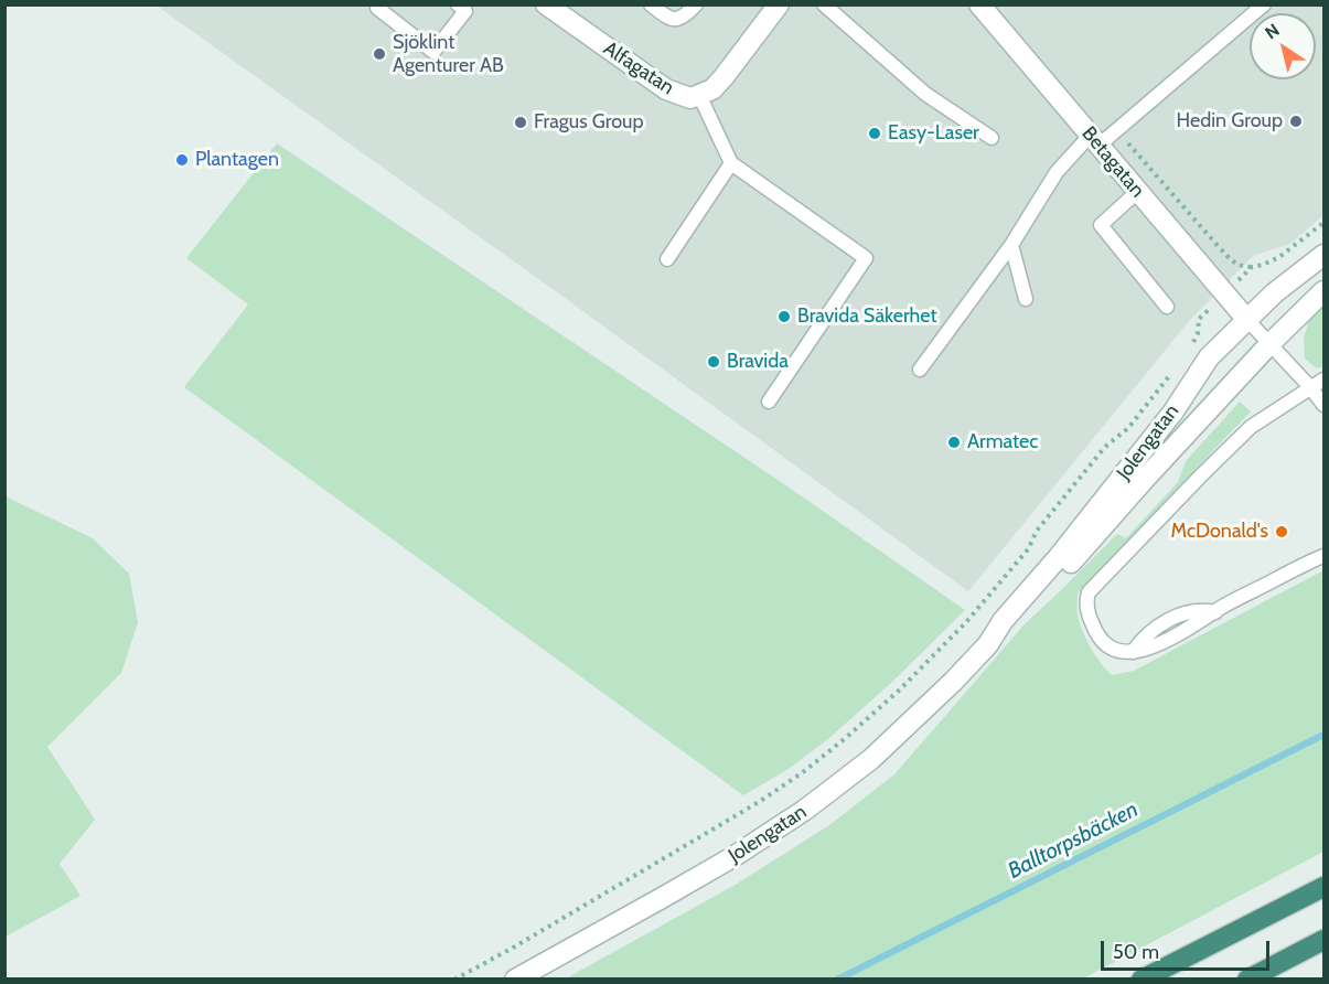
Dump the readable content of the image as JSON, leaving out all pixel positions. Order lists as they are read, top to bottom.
{
  "streets": {
    "street": ["Alfagatan", "Betagatan", "Jolengatan"]
  },
  "crossings": [
    ["Betagatan", "Jolengatan"]
  ],
  "water": ["Balltorpsbäcken"],
  "places": [
    "Sjöklint Agenturer AB",
    "Hedin Group",
    "Fragus Group",
    "Easy-Laser",
    "Plantagen",
    "Bravida Säkerhet",
    "Bravida",
    "Armatec",
    "McDonald's"
  ],
  "scale_bar": "50 m",
  "north": "top left"
}
